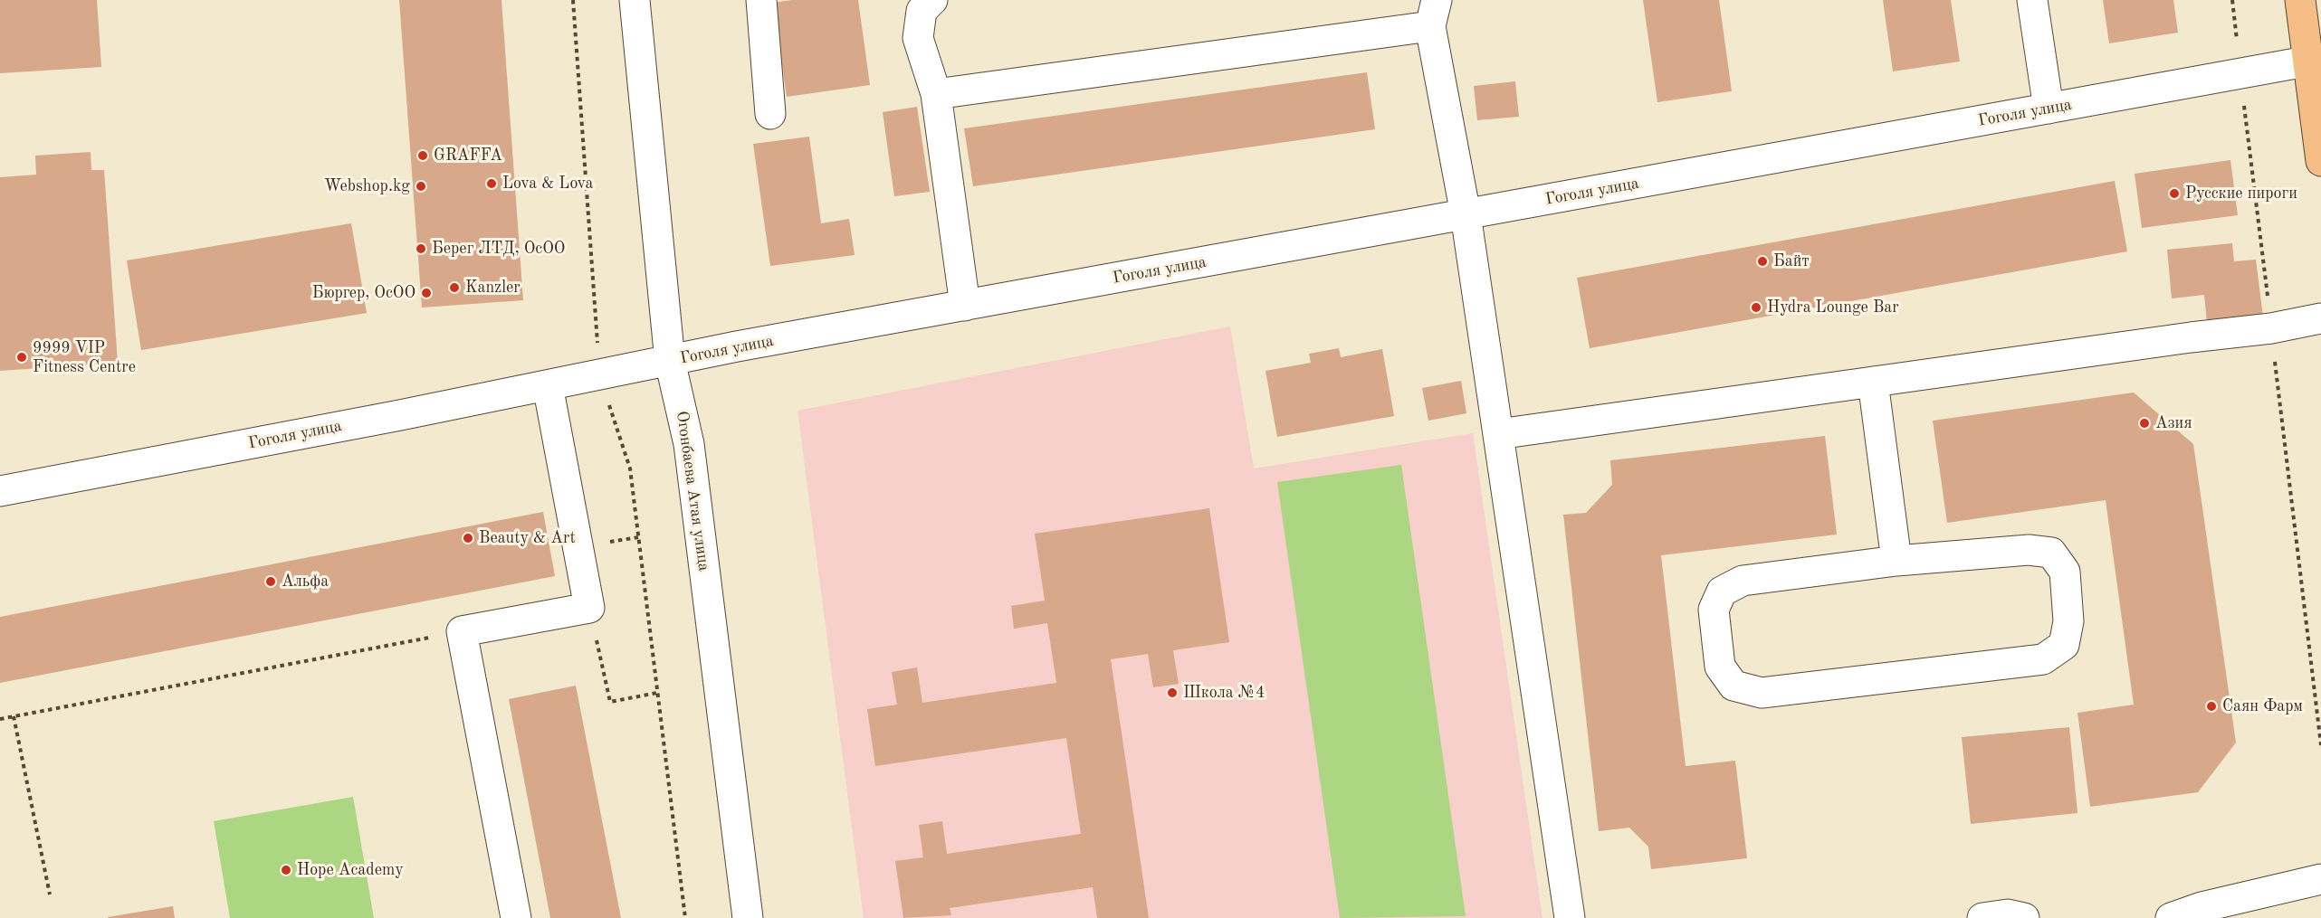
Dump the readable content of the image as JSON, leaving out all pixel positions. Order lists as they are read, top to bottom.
{
  "streets": {
    "street": ["Гоголя улица", "Огонбаева Атая улица"]
  },
  "crossings": [
    ["Гоголя улица", "Огонбаева Атая улица"]
  ],
  "places": [
    "GRAFFA",
    "Lova & Lova",
    "Webshop.kg",
    "Русские пироги",
    "Берег ЛТД, ОсОО",
    "Байт",
    "Kanzler",
    "Бюргер, ОсОО",
    "Hydra Lounge Bar",
    "9999 VIP Fitness Centre",
    "Азия",
    "Beauty & Art",
    "Альфа",
    "Школа №4",
    "Саян Фарм",
    "Hope Academy"
  ]
}
